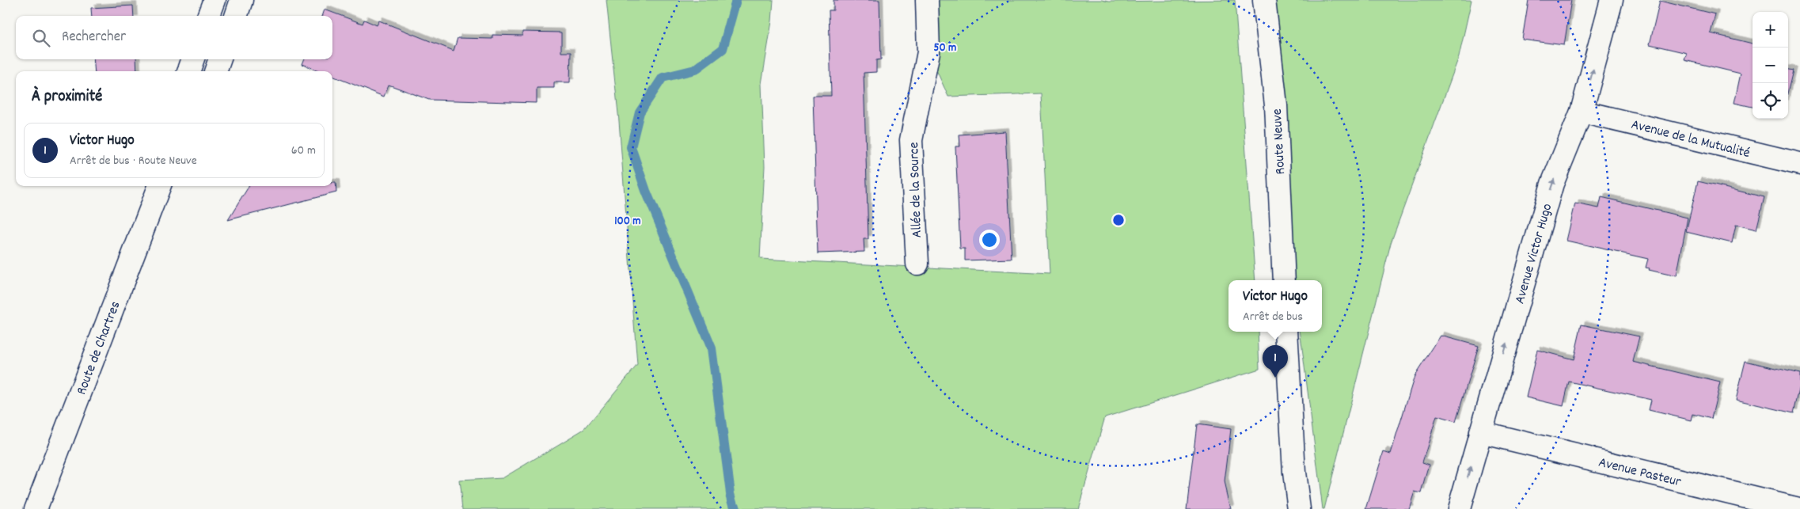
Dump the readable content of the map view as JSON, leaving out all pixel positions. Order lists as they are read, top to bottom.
{
  "streets": {
    "street": [
      "Avenue de la Mutualité",
      "Route Neuve",
      "Allée de la Source",
      "Avenue Victor Hugo",
      "Route de Chartres",
      "Avenue Pasteur"
    ]
  },
  "crossings": [
    ["Avenue de la Mutualité", "Avenue Victor Hugo"],
    ["Avenue Victor Hugo", "Avenue Pasteur"]
  ],
  "one_way": ["Avenue Victor Hugo"],
  "page": {
    "map_buttons": ["+", "−"],
    "search": "Rechercher",
    "heading": "À proximité",
    "list": [
      {
        "mark": "1",
        "name": "Victor Hugo",
        "note": "Arrêt de bus · Route Neuve",
        "value": "60 m"
      }
    ],
    "popup": ["Victor Hugo", "Arrêt de bus"],
    "pins": "1"
  },
  "rings": ["50 m", "100 m"]
}
